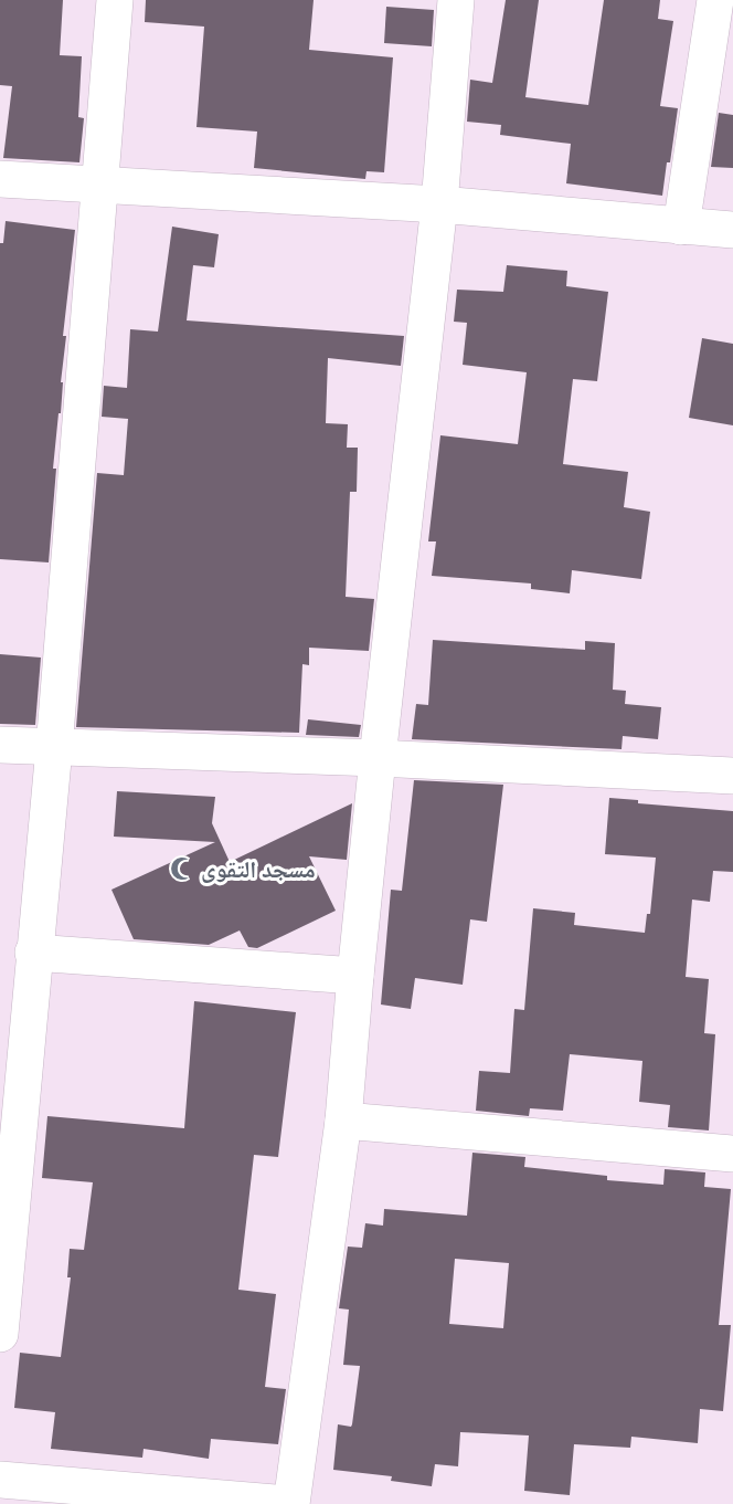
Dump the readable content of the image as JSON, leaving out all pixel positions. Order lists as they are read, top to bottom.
{
  "places": {
    "mosque": ["مسجد التقوى"]
  }
}
